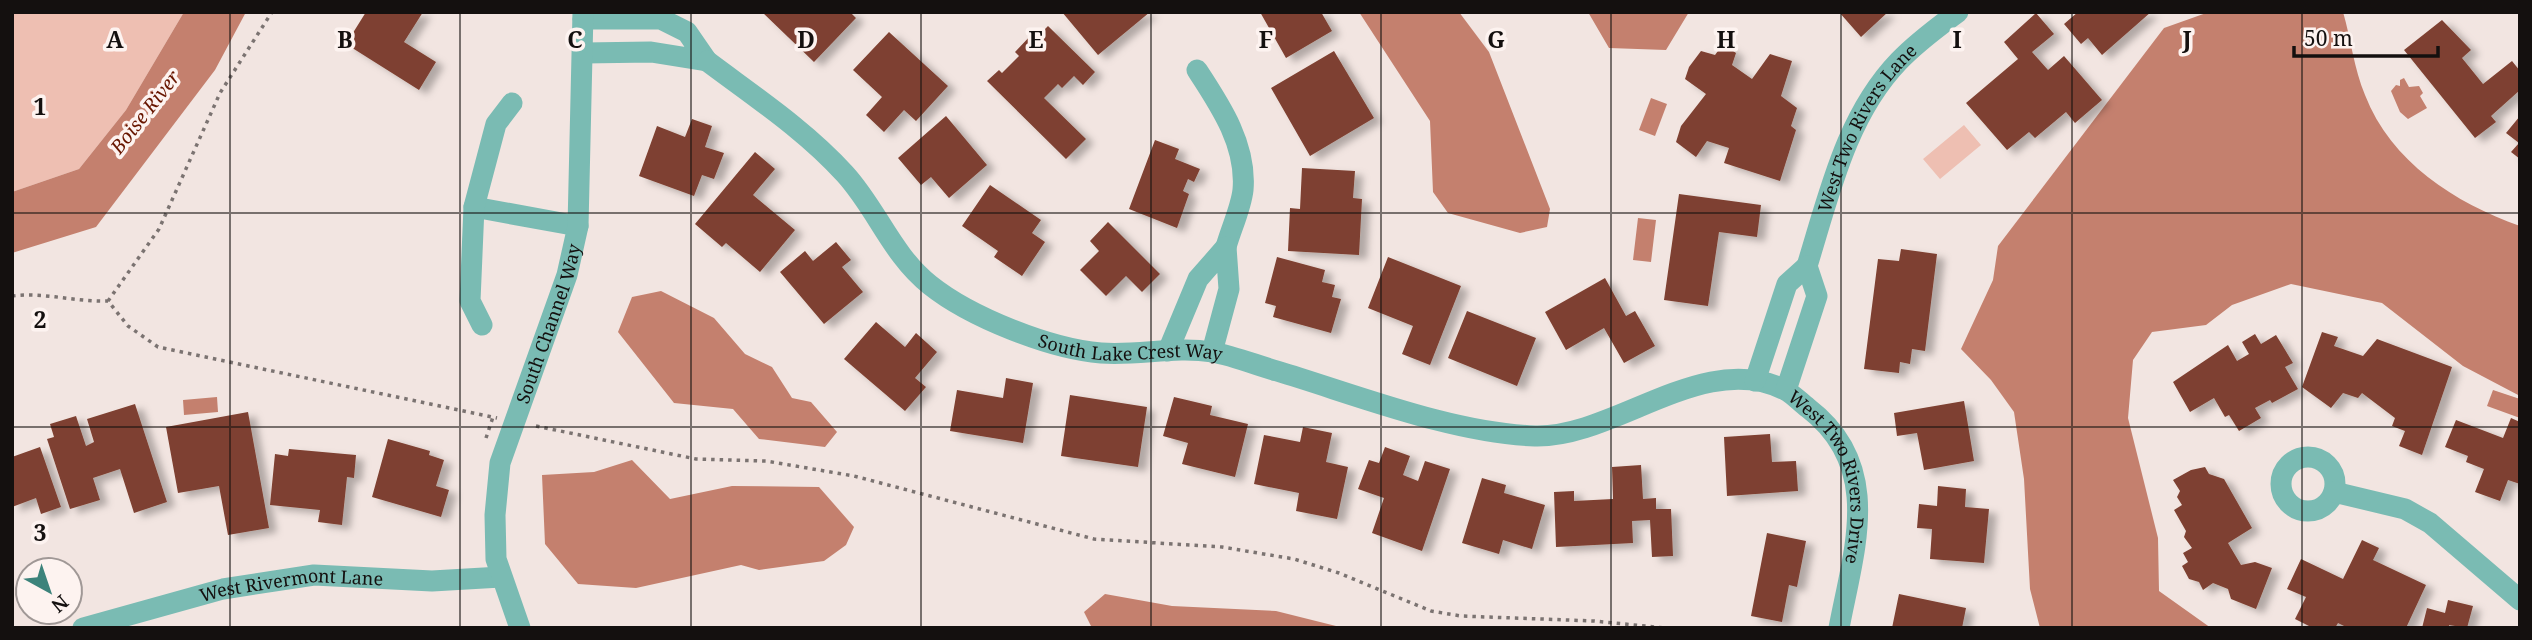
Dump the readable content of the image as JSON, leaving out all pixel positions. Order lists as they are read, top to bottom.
{
  "streets": {
    "street": [
      "West Two Rivers Lane",
      "South Channel Way",
      "South Lake Crest Way",
      "West Two Rivers Drive",
      "West Rivermont Lane"
    ]
  },
  "crossings": [
    ["West Two Rivers Lane", "West Two Rivers Drive"],
    ["South Channel Way", "South Lake Crest Way"],
    ["South Channel Way", "West Rivermont Lane"],
    ["South Lake Crest Way", "West Two Rivers Drive"]
  ],
  "water": ["Boise River"],
  "scale_bar": "50 m",
  "north": "bottom right",
  "grid": {
    "columns": [
      "A",
      "B",
      "C",
      "D",
      "E",
      "F",
      "G",
      "H",
      "I",
      "J"
    ],
    "rows": ["1", "2", "3"]
  }
}
